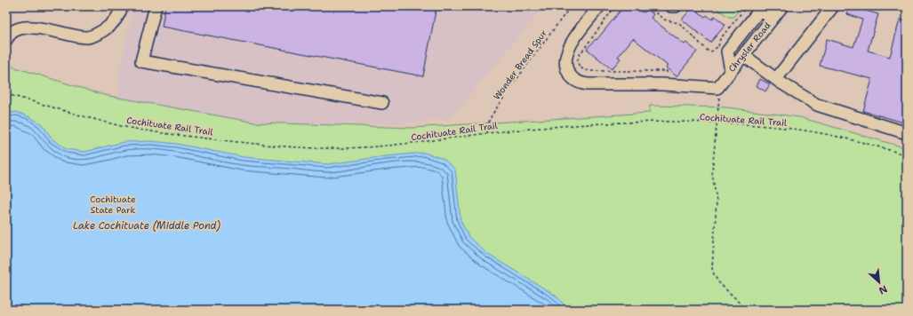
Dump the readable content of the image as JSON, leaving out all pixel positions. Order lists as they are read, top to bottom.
{
  "streets": {
    "street": ["Chrysler Road"],
    "path": ["Wonder Bread Spur", "Cochituate Rail Trail"]
  },
  "crossings": [
    ["Wonder Bread Spur", "Cochituate Rail Trail"]
  ],
  "water": ["Lake Cochituate (Middle Pond)"],
  "parks": ["Cochituate State Park"],
  "north": "bottom right"
}
